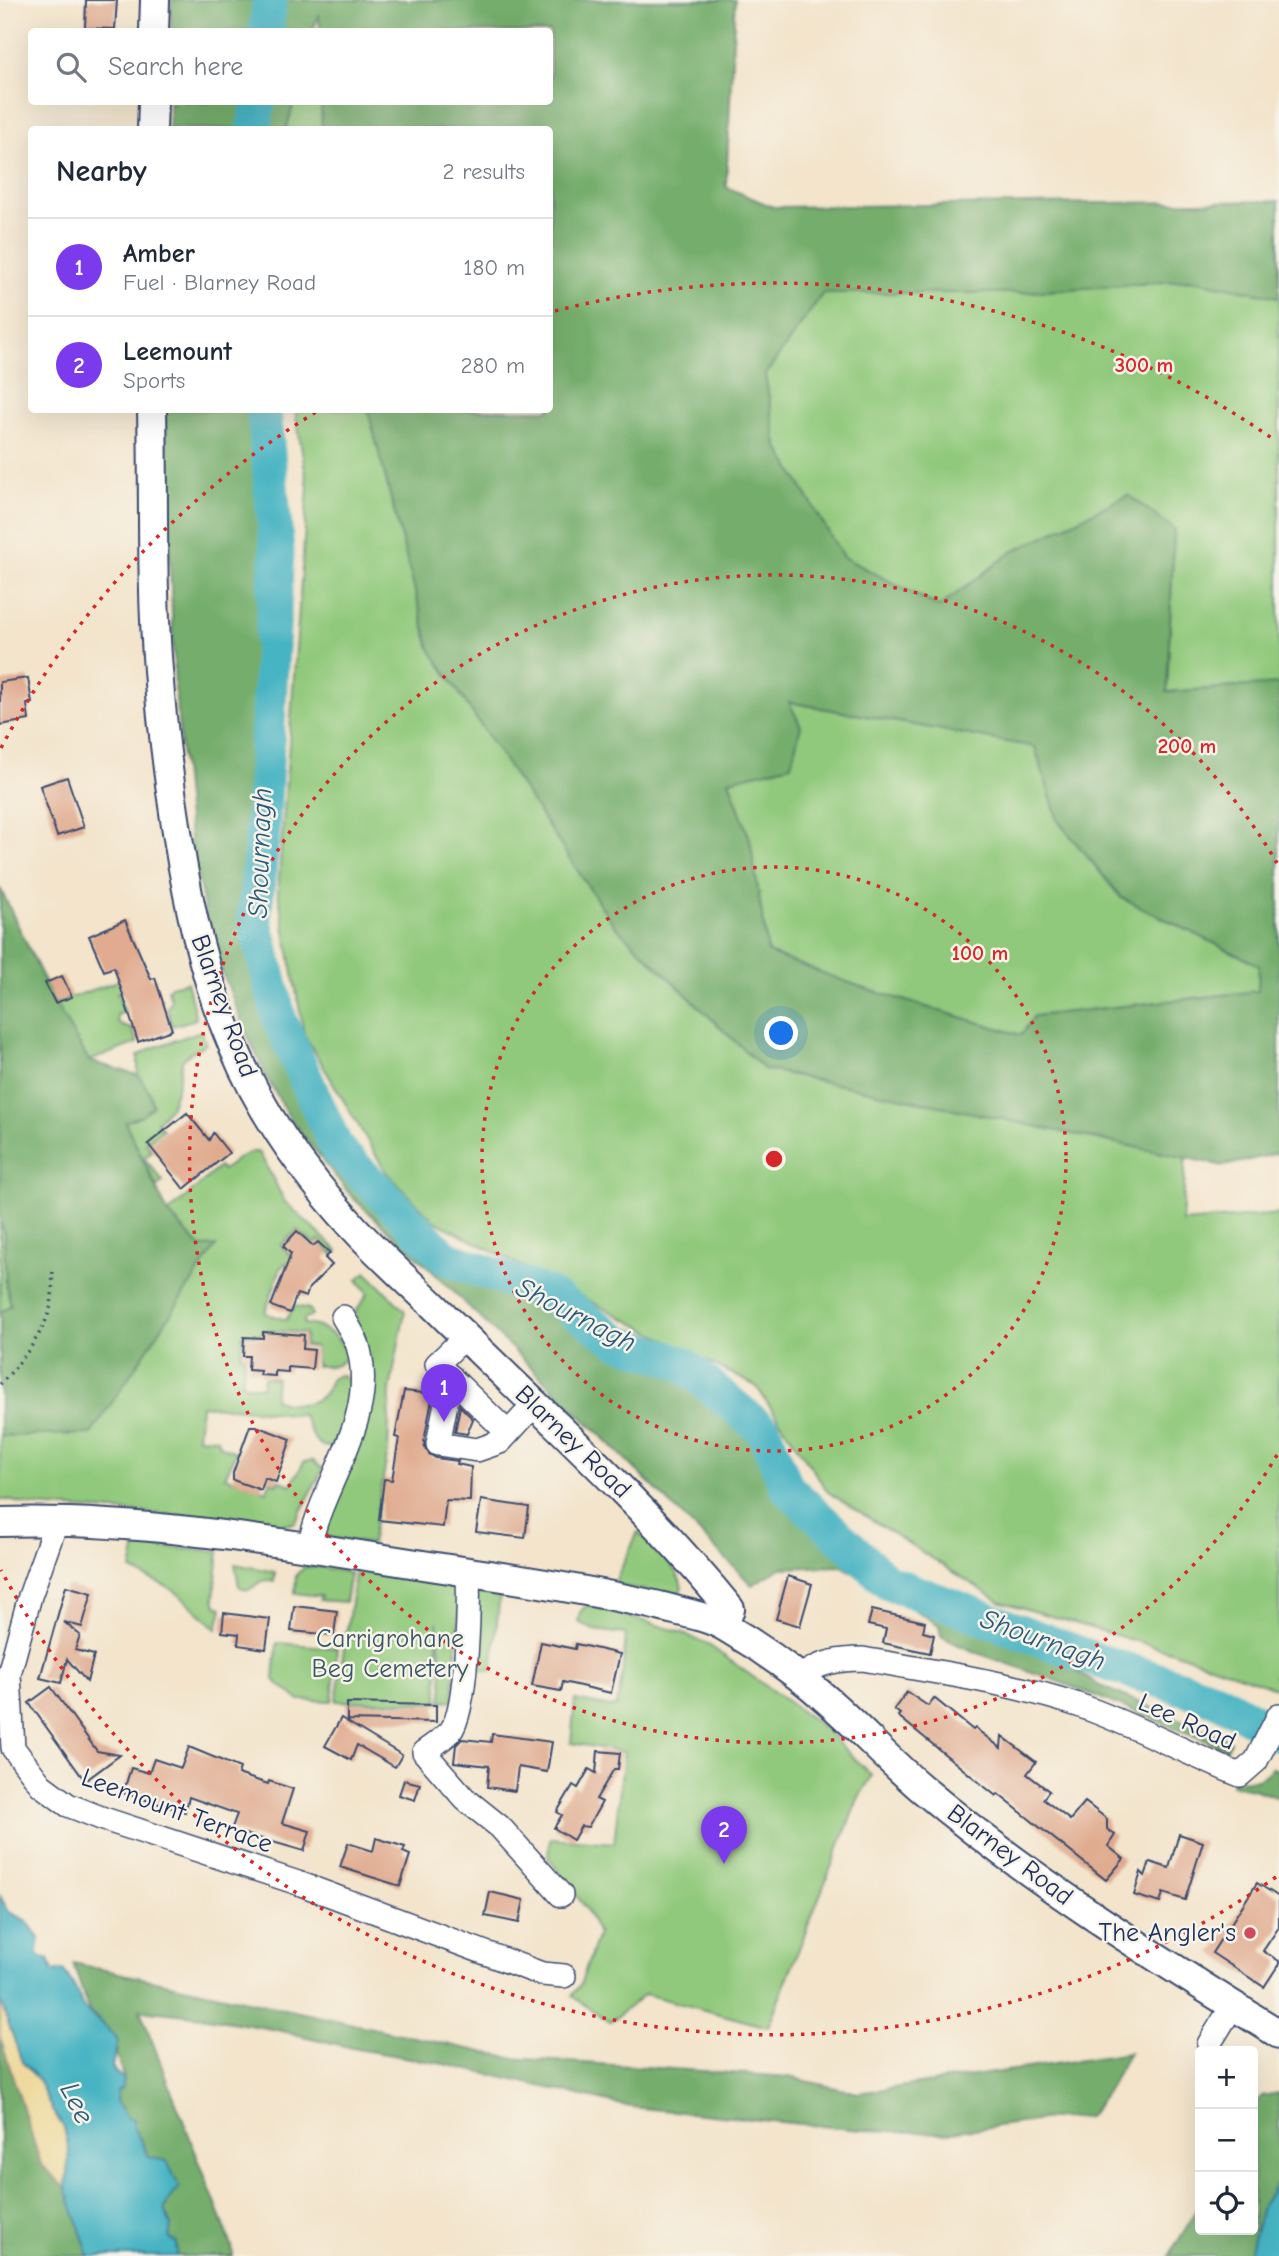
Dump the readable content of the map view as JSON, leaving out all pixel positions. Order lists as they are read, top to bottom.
{
  "streets": {
    "main road": ["Blarney Road"],
    "street": ["Lee Road", "Leemount Terrace"]
  },
  "crossings": [
    ["Blarney Road", "Lee Road"],
    ["Blarney Road", "Leemount Terrace"]
  ],
  "water": ["Shournagh", "Lee"],
  "parks": ["Carrigrohane Beg Cemetery"],
  "places": ["The Angler's"],
  "page": {
    "search": "Search here",
    "heading": ["Nearby", "2 results"],
    "list": [
      {
        "mark": "1",
        "name": "Amber",
        "note": "Fuel · Blarney Road",
        "value": "180 m"
      },
      {
        "mark": "2",
        "name": "Leemount",
        "note": "Sports",
        "value": "280 m"
      }
    ],
    "pins": ["1", "2"],
    "map_buttons": ["+", "−"]
  },
  "rings": ["300 m", "200 m", "100 m"]
}
